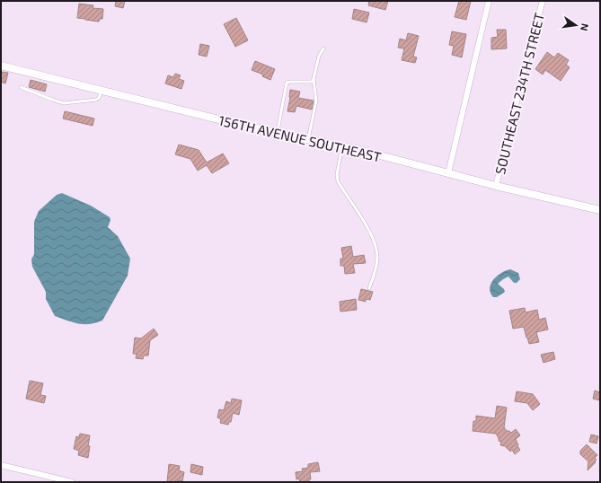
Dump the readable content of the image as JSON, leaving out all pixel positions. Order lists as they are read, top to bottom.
{
  "streets": {
    "street": ["SOUTHEAST 234TH STREET", "156TH AVENUE SOUTHEAST"]
  },
  "crossings": [
    ["SOUTHEAST 234TH STREET", "156TH AVENUE SOUTHEAST"]
  ],
  "north": "right"
}
